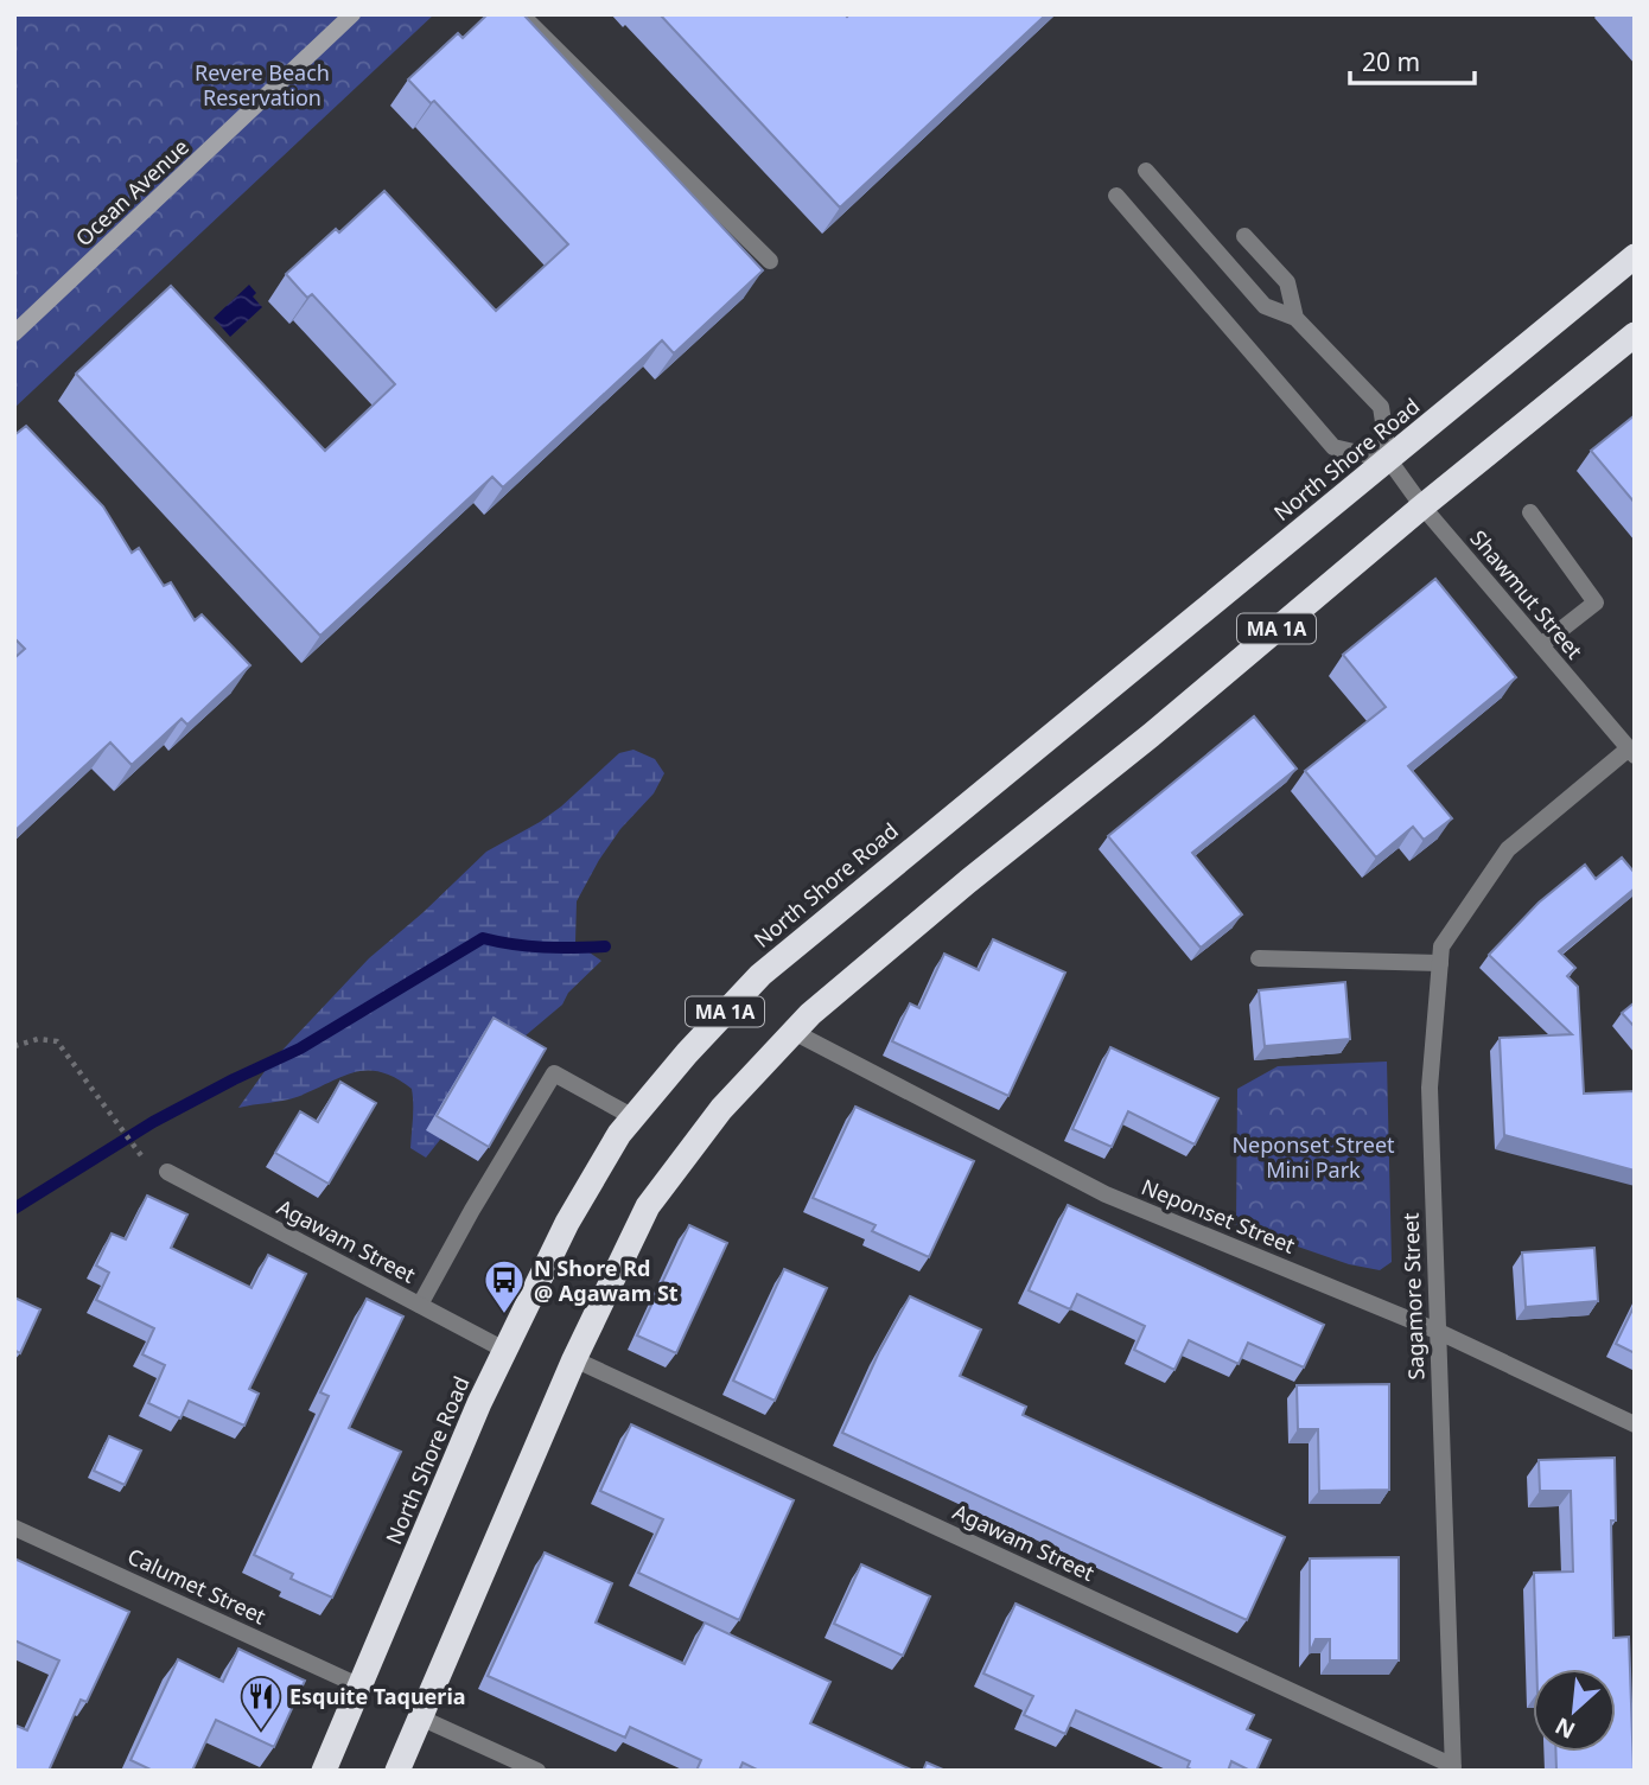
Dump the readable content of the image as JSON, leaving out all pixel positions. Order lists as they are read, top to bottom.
{
  "streets": {
    "highway": ["North Shore Road", "MA 1A"],
    "main road": ["Ocean Avenue"],
    "street": [
      "Shawmut Street",
      "Neponset Street",
      "Agawam Street",
      "Sagamore Street",
      "Calumet Street"
    ]
  },
  "crossings": [
    ["North Shore Road", "Shawmut Street"],
    ["North Shore Road", "Agawam Street"],
    ["North Shore Road", "Calumet Street"],
    ["Shawmut Street", "MA 1A"],
    ["Shawmut Street", "Sagamore Street"],
    ["MA 1A", "Neponset Street"],
    ["MA 1A", "Agawam Street"],
    ["Neponset Street", "Sagamore Street"],
    ["Agawam Street", "Sagamore Street"]
  ],
  "parks": ["Revere Beach Reservation", "Neponset Street Mini Park"],
  "places": {
    "bus stop": ["N Shore Rd @ Agawam St"],
    "restaurant": ["Esquite Taqueria"]
  },
  "scale_bar": "20 m",
  "north": "bottom left"
}
